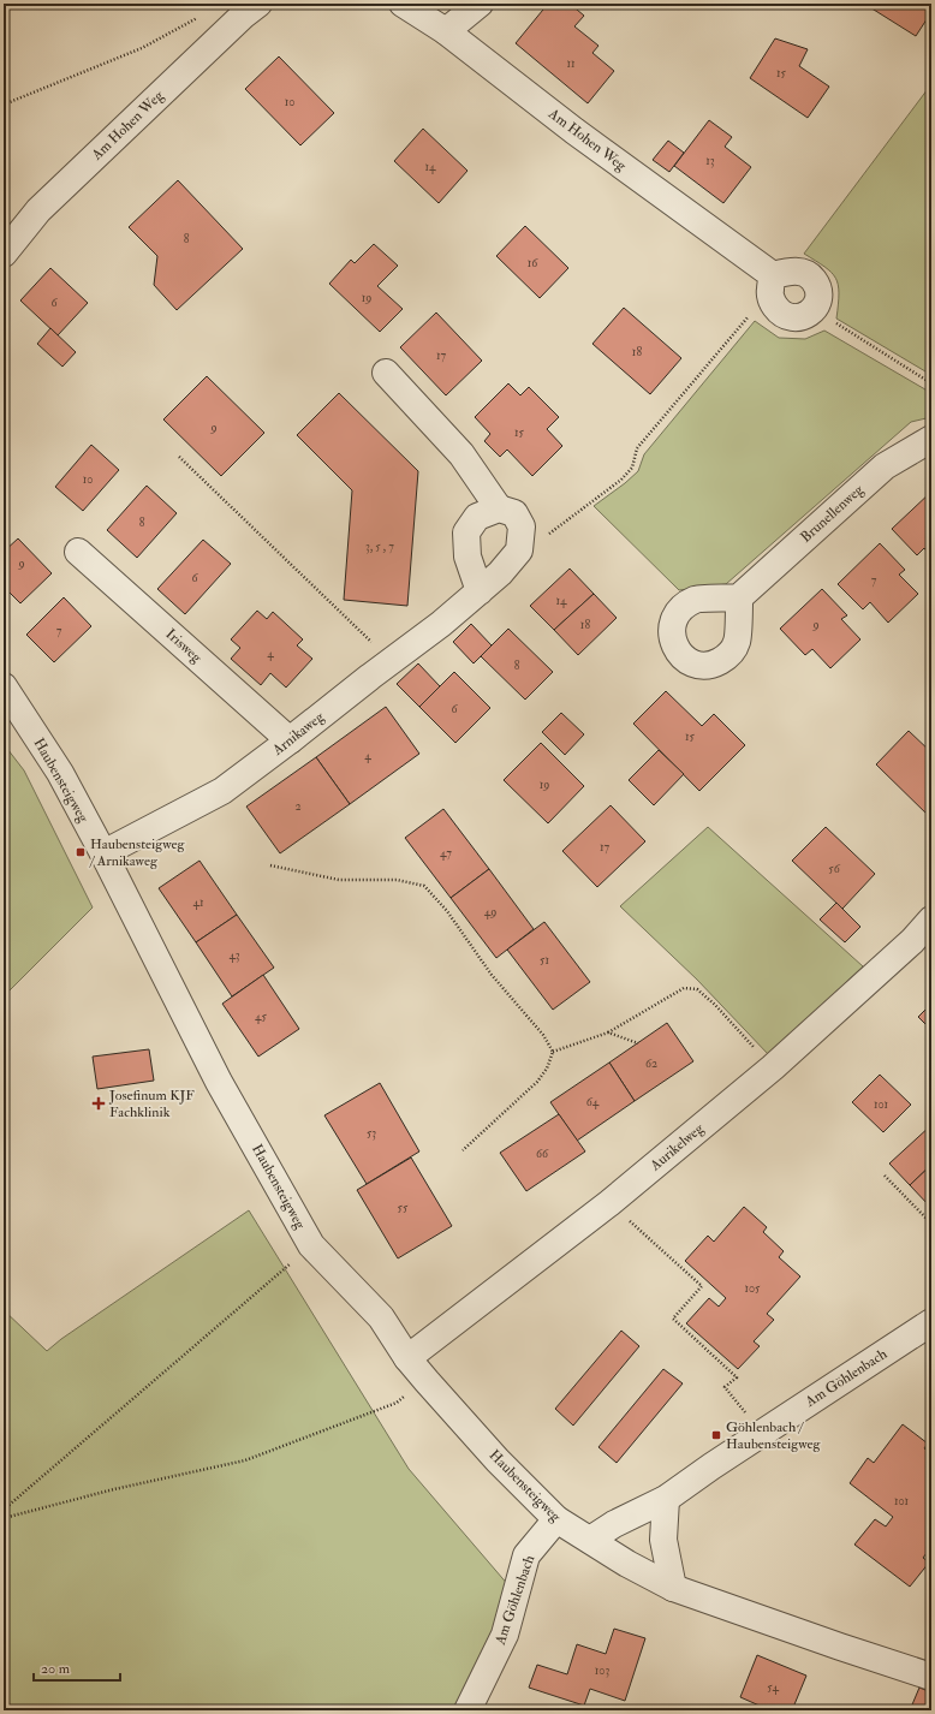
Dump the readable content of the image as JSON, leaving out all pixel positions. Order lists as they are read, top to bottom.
{
  "streets": {
    "street": [
      "Am Hohen Weg",
      "Brunellenweg",
      "Irisweg",
      "Arnikaweg",
      "Haubensteigweg",
      "Aurikelweg",
      "Am Göhlenbach"
    ]
  },
  "crossings": [
    ["Irisweg", "Arnikaweg"],
    ["Arnikaweg", "Haubensteigweg"],
    ["Haubensteigweg", "Aurikelweg"],
    ["Haubensteigweg", "Am Göhlenbach"]
  ],
  "places": {
    "transit": ["Haubensteigweg / Arnikaweg", "Göhlenbach / Haubensteigweg"],
    "health": ["Josefinum KJF Fachklinik"]
  },
  "house_numbers": [
    "11",
    "15",
    "10",
    "13",
    "14",
    "8",
    "16",
    "19",
    "6",
    "18",
    "17",
    "9",
    "15",
    "10",
    "8",
    "3, 5 , 7",
    "9",
    "6",
    "7",
    "14",
    "18",
    "9",
    "7",
    "4",
    "8",
    "6",
    "15",
    "4",
    "19",
    "2",
    "17",
    "47",
    "56",
    "41",
    "49",
    "43",
    "51",
    "45",
    "62",
    "64",
    "101",
    "53",
    "66",
    "55",
    "105",
    "101",
    "103",
    "54"
  ],
  "scale_bar": "20 m"
}
